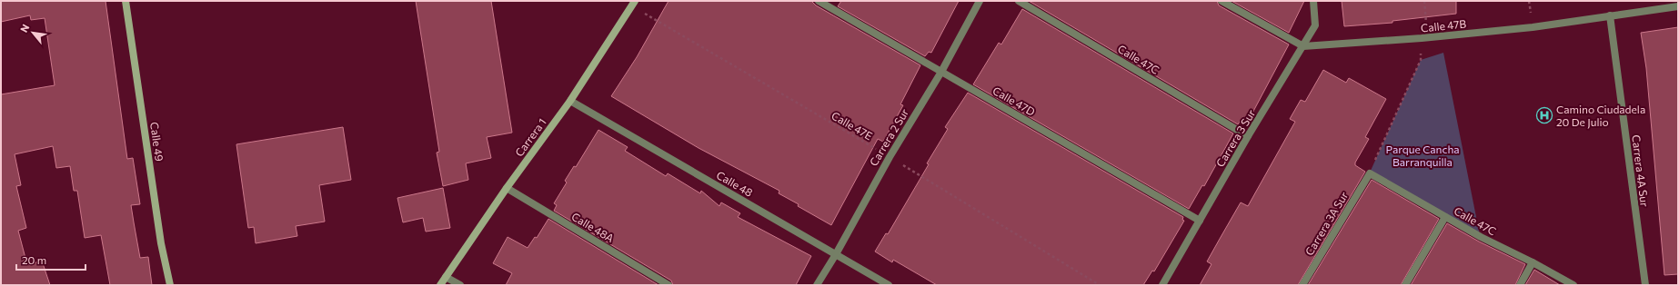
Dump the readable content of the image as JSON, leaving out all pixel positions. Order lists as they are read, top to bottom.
{
  "streets": {
    "street": [
      "Calle 47B",
      "Calle 47C",
      "Calle 47D",
      "Carrera 1",
      "Carrera 2 Sur",
      "Carrera 3 Sur",
      "Calle 49",
      "Carrera 4A Sur",
      "Calle 48",
      "Carrera 3A Sur",
      "Calle 48A"
    ],
    "path": ["Calle 47E"]
  },
  "crossings": [
    ["Calle 47B", "Carrera 3 Sur"],
    ["Calle 47B", "Carrera 4A Sur"],
    ["Calle 47C", "Carrera 3 Sur"],
    ["Calle 47C", "Carrera 3A Sur"],
    ["Calle 47D", "Carrera 2 Sur"],
    ["Calle 47D", "Carrera 3 Sur"],
    ["Calle 47E", "Carrera 1"],
    ["Calle 47E", "Carrera 2 Sur"],
    ["Carrera 1", "Calle 48"],
    ["Carrera 1", "Calle 48A"],
    ["Carrera 2 Sur", "Calle 48"]
  ],
  "parks": ["Parque Cancha Barranquilla"],
  "places": {
    "hospital": ["Camino Ciudadela 20 De Julio"]
  },
  "scale_bar": "20 m",
  "north": "top left"
}
